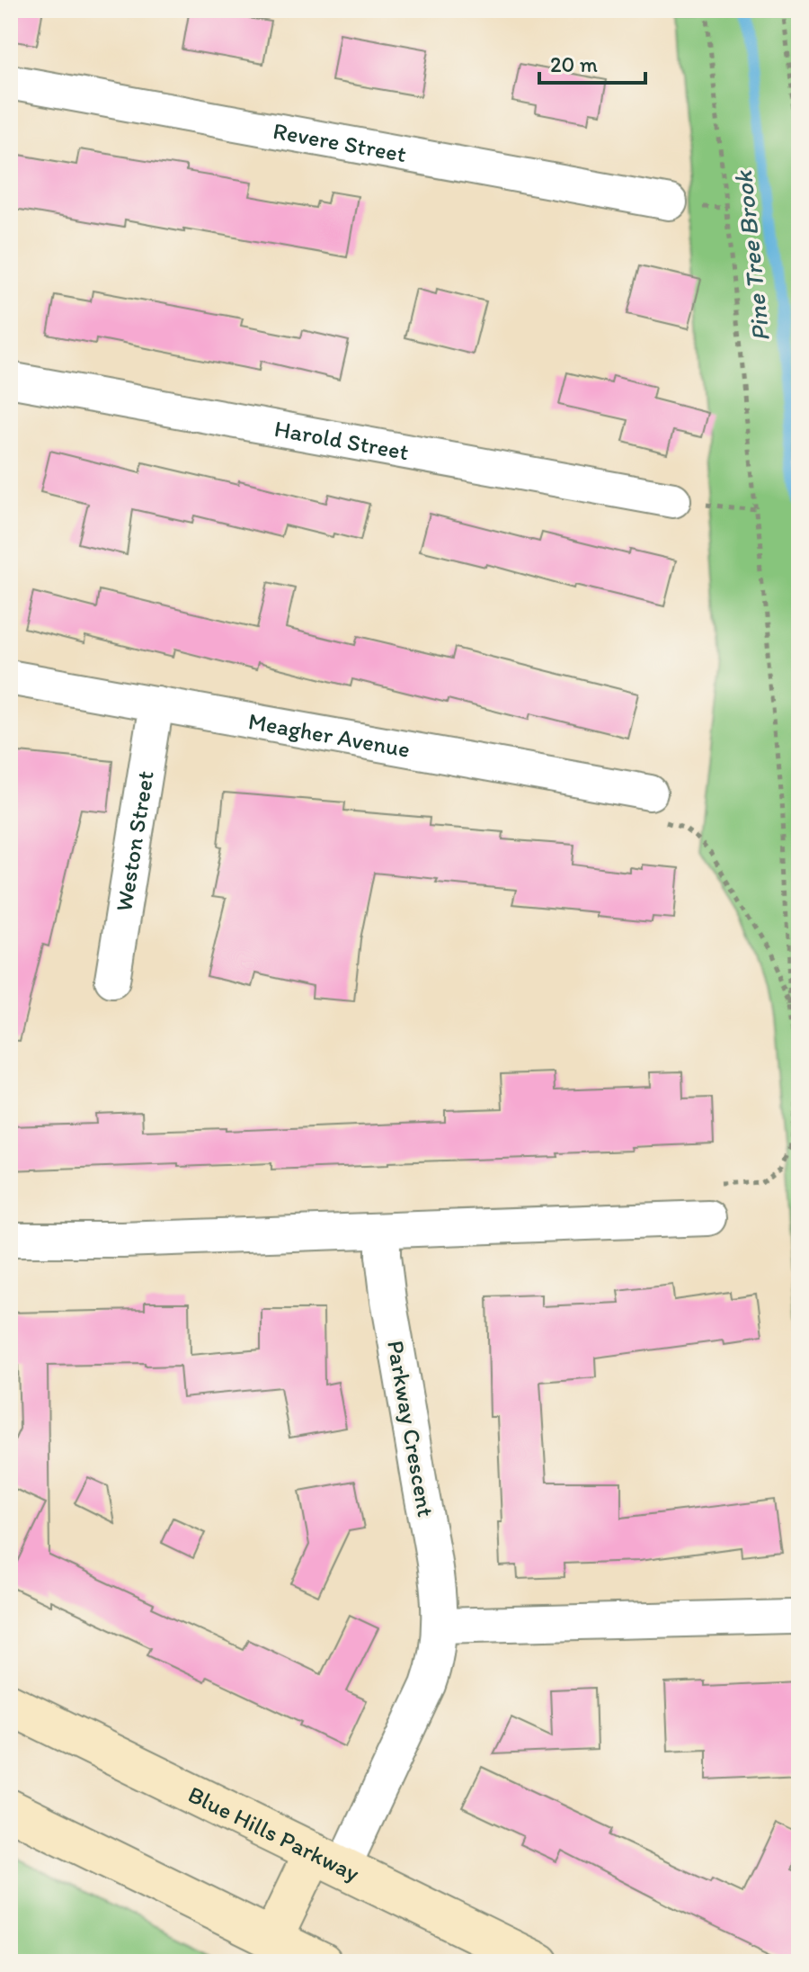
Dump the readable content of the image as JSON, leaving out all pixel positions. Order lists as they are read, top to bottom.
{
  "streets": {
    "main road": ["Blue Hills Parkway"],
    "street": [
      "Revere Street",
      "Harold Street",
      "Meagher Avenue",
      "Weston Street",
      "Parkway Crescent"
    ]
  },
  "crossings": [
    ["Meagher Avenue", "Weston Street"],
    ["Parkway Crescent", "Blue Hills Parkway"]
  ],
  "water": ["Pine Tree Brook"],
  "scale_bar": "20 m"
}
